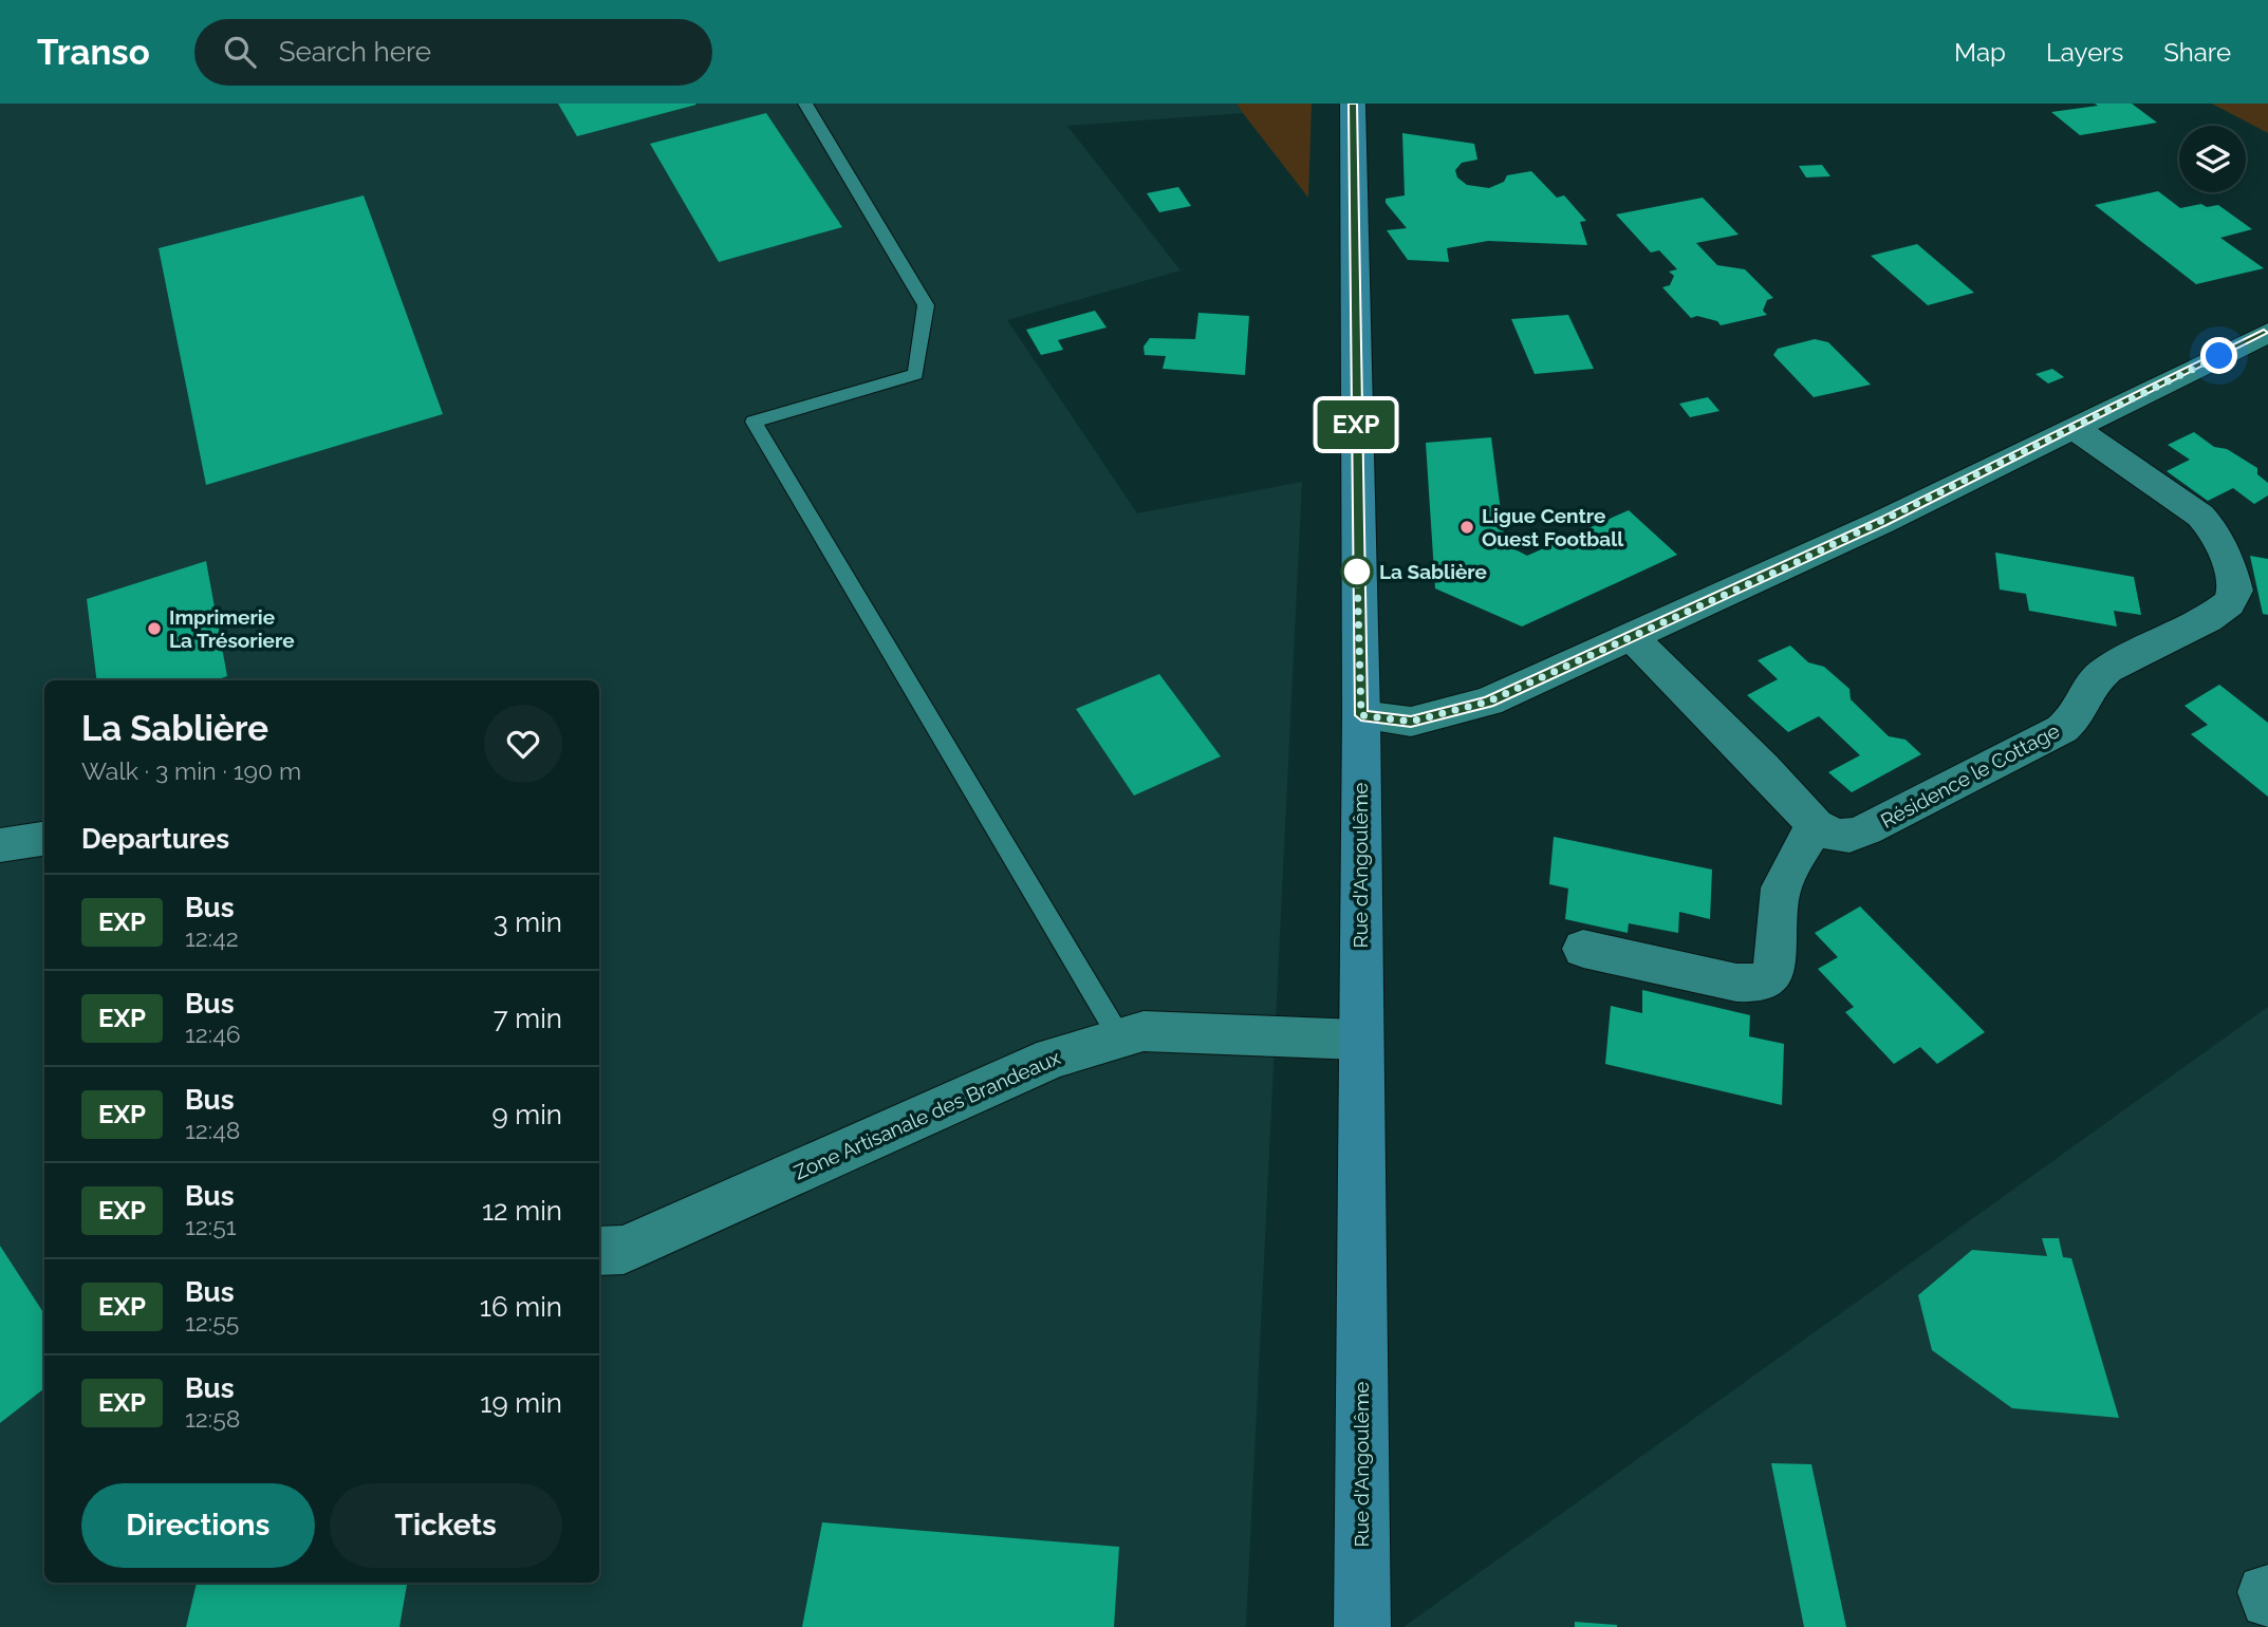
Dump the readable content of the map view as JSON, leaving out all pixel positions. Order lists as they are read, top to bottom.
{
  "streets": {
    "street": ["Résidence le Cottage", "Rue d'Angoulême", "Zone Artisanale des Brandeaux"]
  },
  "crossings": [
    ["Rue d'Angoulême", "Zone Artisanale des Brandeaux"]
  ],
  "places": ["Ligue Centre Ouest Football", "La Sablière", "Imprimerie La Trésoriere"],
  "lines": ["bus line EXP"],
  "page": {
    "header": "Transo",
    "search": "Search here",
    "nav": ["Map", "Layers", "Share"],
    "on_map": "EXP",
    "heading": [
      ["La Sablière", "Walk · 3 min · 190 m"],
      "Departures"
    ],
    "list": [
      {
        "mark": "EXP",
        "name": "Bus",
        "note": "12:42",
        "value": "3 min"
      },
      {
        "mark": "EXP",
        "name": "Bus",
        "note": "12:46",
        "value": "7 min"
      },
      {
        "mark": "EXP",
        "name": "Bus",
        "note": "12:48",
        "value": "9 min"
      },
      {
        "mark": "EXP",
        "name": "Bus",
        "note": "12:51",
        "value": "12 min"
      },
      {
        "mark": "EXP",
        "name": "Bus",
        "note": "12:55",
        "value": "16 min"
      },
      {
        "mark": "EXP",
        "name": "Bus",
        "note": "12:58",
        "value": "19 min"
      }
    ],
    "buttons": ["Directions", "Tickets"]
  }
}
